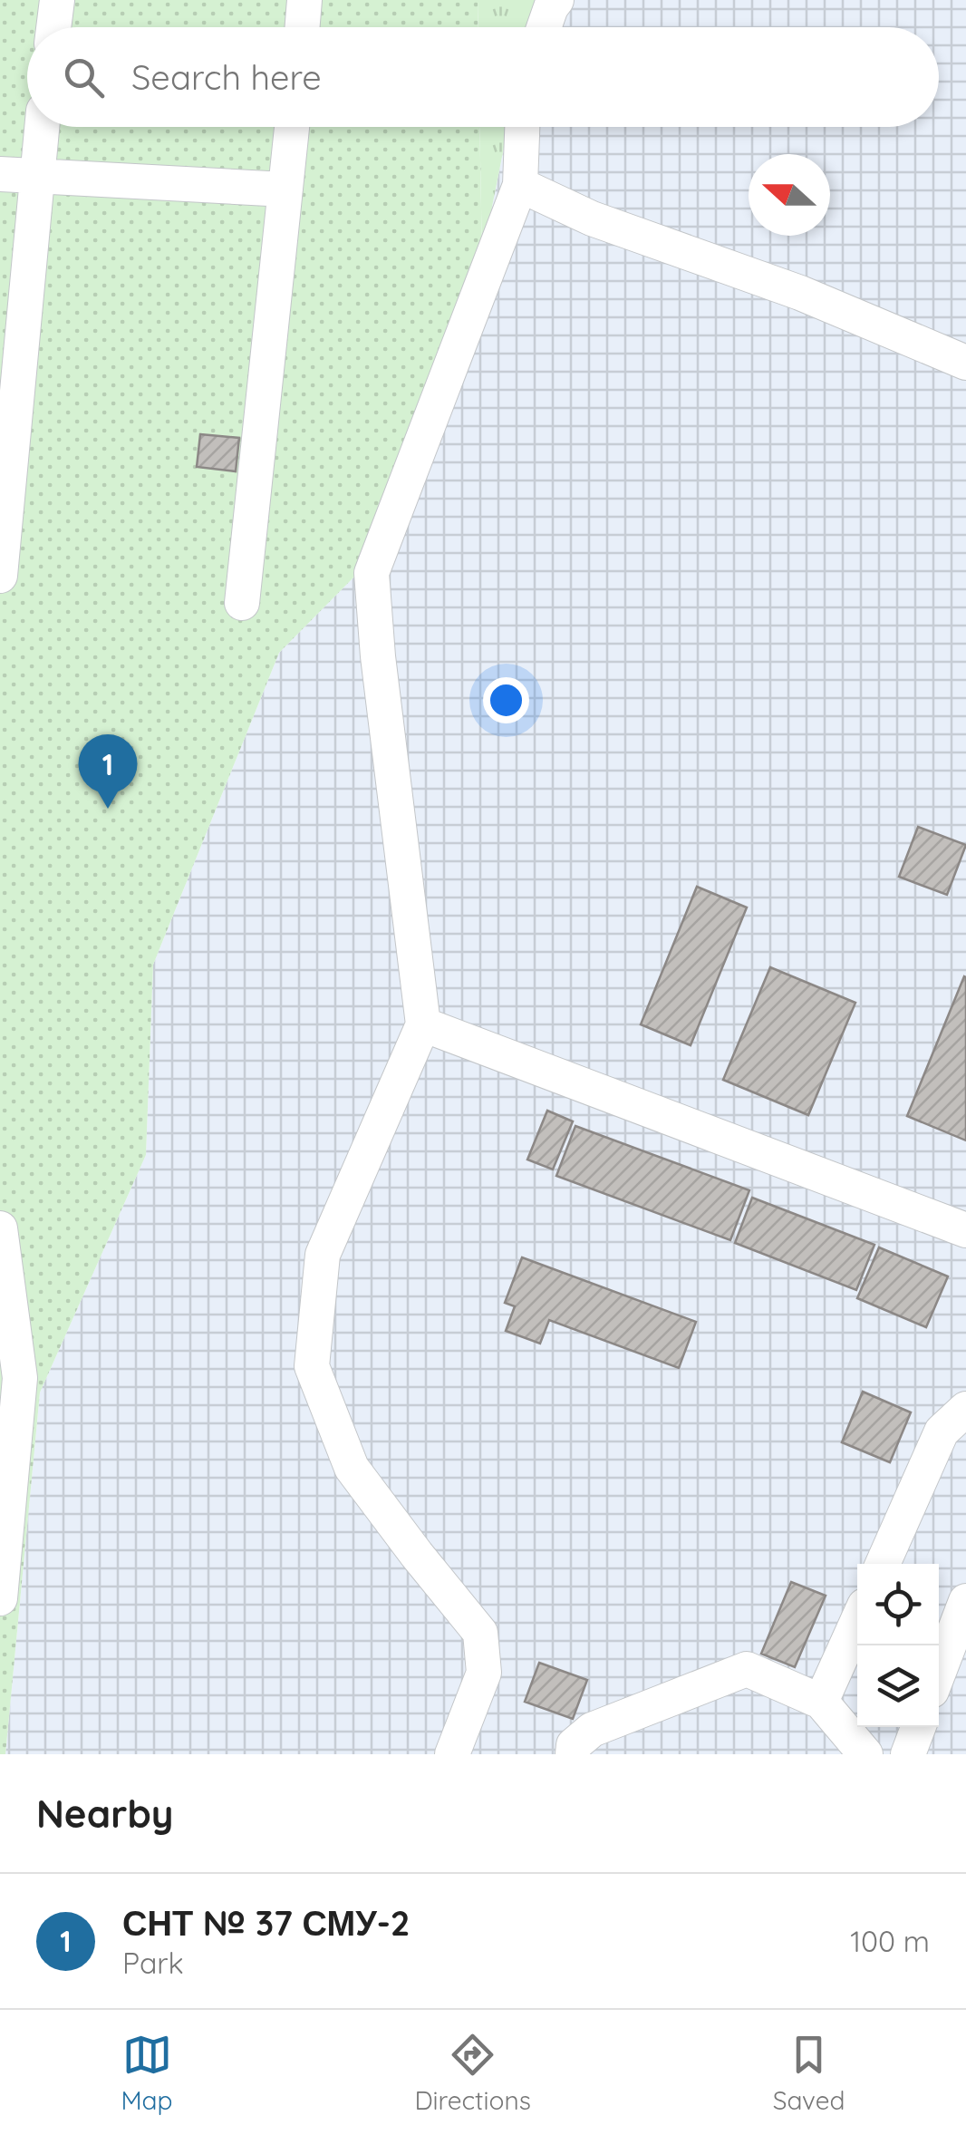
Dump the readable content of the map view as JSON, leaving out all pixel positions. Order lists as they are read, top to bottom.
{
  "north": "left",
  "page": {
    "search": "Search here",
    "pins": "1",
    "heading": "Nearby",
    "list": [
      {
        "mark": "1",
        "name": "СНТ № 37 СМУ-2",
        "note": "Park",
        "value": "100 m"
      }
    ],
    "nav": ["Map", "Directions", "Saved"]
  }
}
